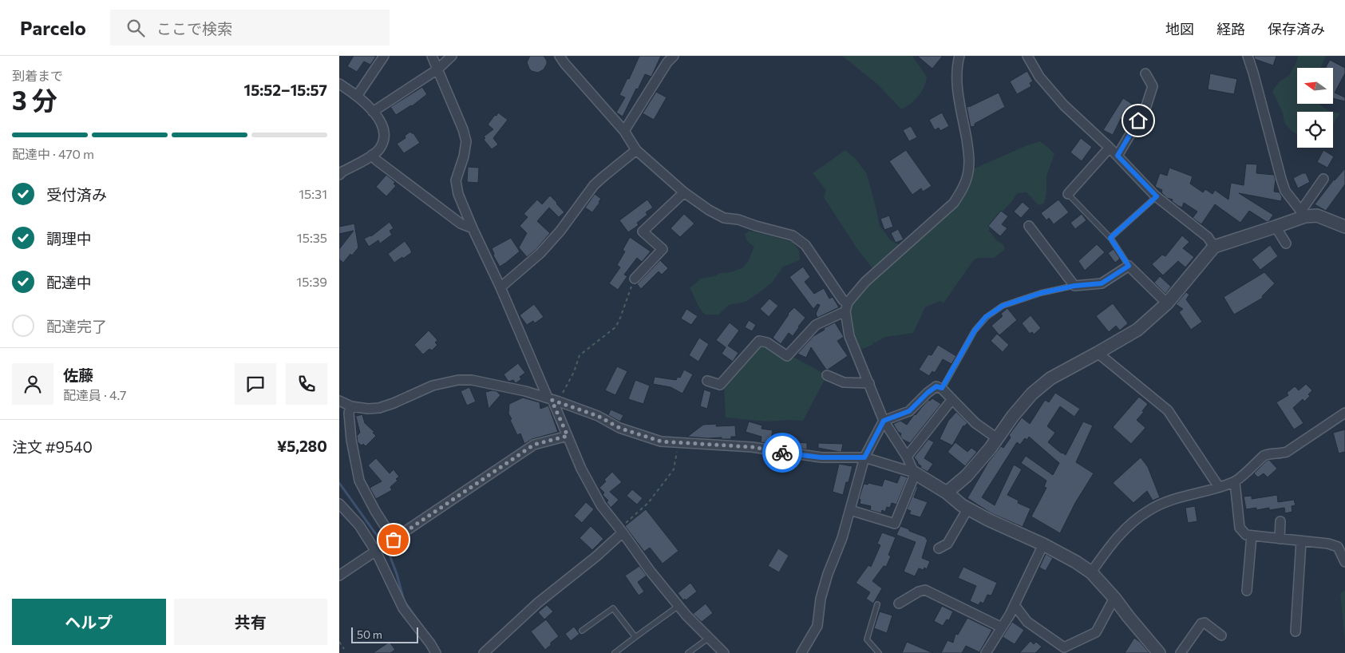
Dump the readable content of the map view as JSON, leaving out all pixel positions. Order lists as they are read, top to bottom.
{
  "scale_bar": "50 m",
  "north": "left",
  "page": {
    "header": "Parcelo",
    "search": "ここで検索",
    "nav": ["地図", "経路", "保存済み"],
    "heading": ["3 分", "到着まで", "15:52–15:57"],
    "panel": [
      "佐藤",
      "配達員 · 4.7",
      "注文 #9540",
      "¥5,280"
    ],
    "bar": "配達中 · 470 m",
    "list": [
      ["受付済み", "15:31"],
      ["調理中", "15:35"],
      ["配達中", "15:39"],
      "配達完了"
    ],
    "buttons": ["ヘルプ", "共有"],
    "scale": "50 m"
  }
}
